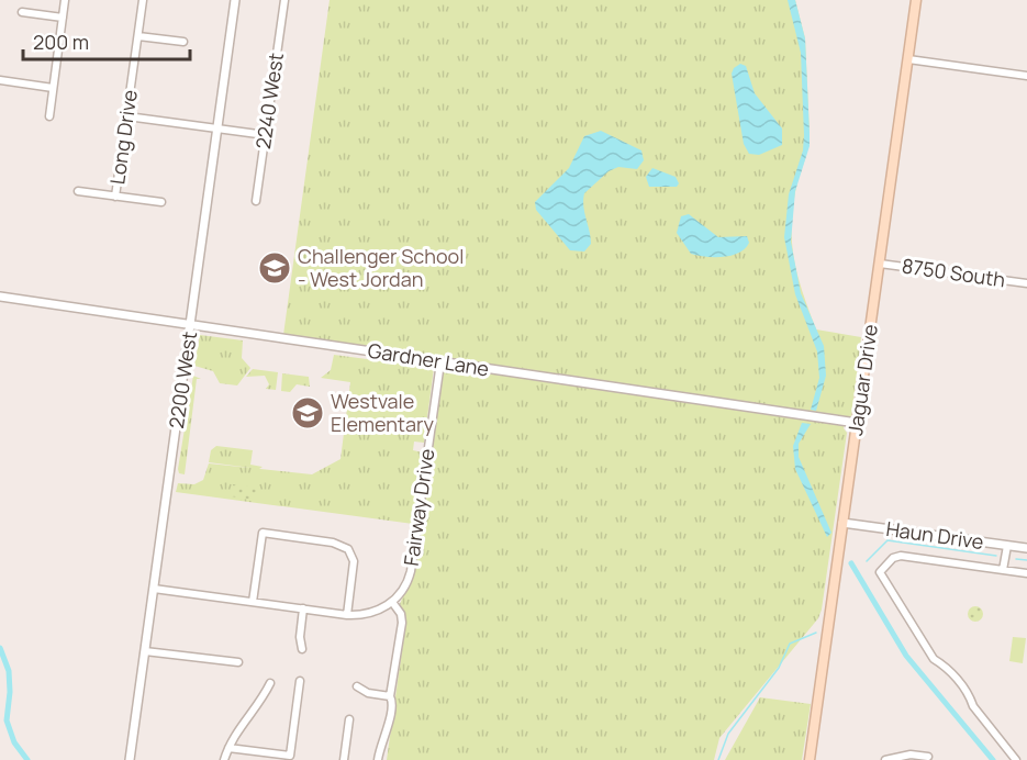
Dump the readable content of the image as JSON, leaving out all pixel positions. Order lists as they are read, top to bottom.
{
  "streets": {
    "main road": ["Jaguar Drive"],
    "street": [
      "2240 West",
      "Long Drive",
      "8750 South",
      "Gardner Lane",
      "2200 West",
      "Fairway Drive",
      "Haun Drive"
    ]
  },
  "crossings": [
    ["8750 South", "Jaguar Drive"],
    ["Gardner Lane", "2200 West"],
    ["Gardner Lane", "Jaguar Drive"],
    ["Gardner Lane", "Fairway Drive"],
    ["Jaguar Drive", "Haun Drive"]
  ],
  "places": {
    "school or university": ["Challenger School - West Jordan", "Westvale Elementary"]
  },
  "scale_bar": "200 m"
}
